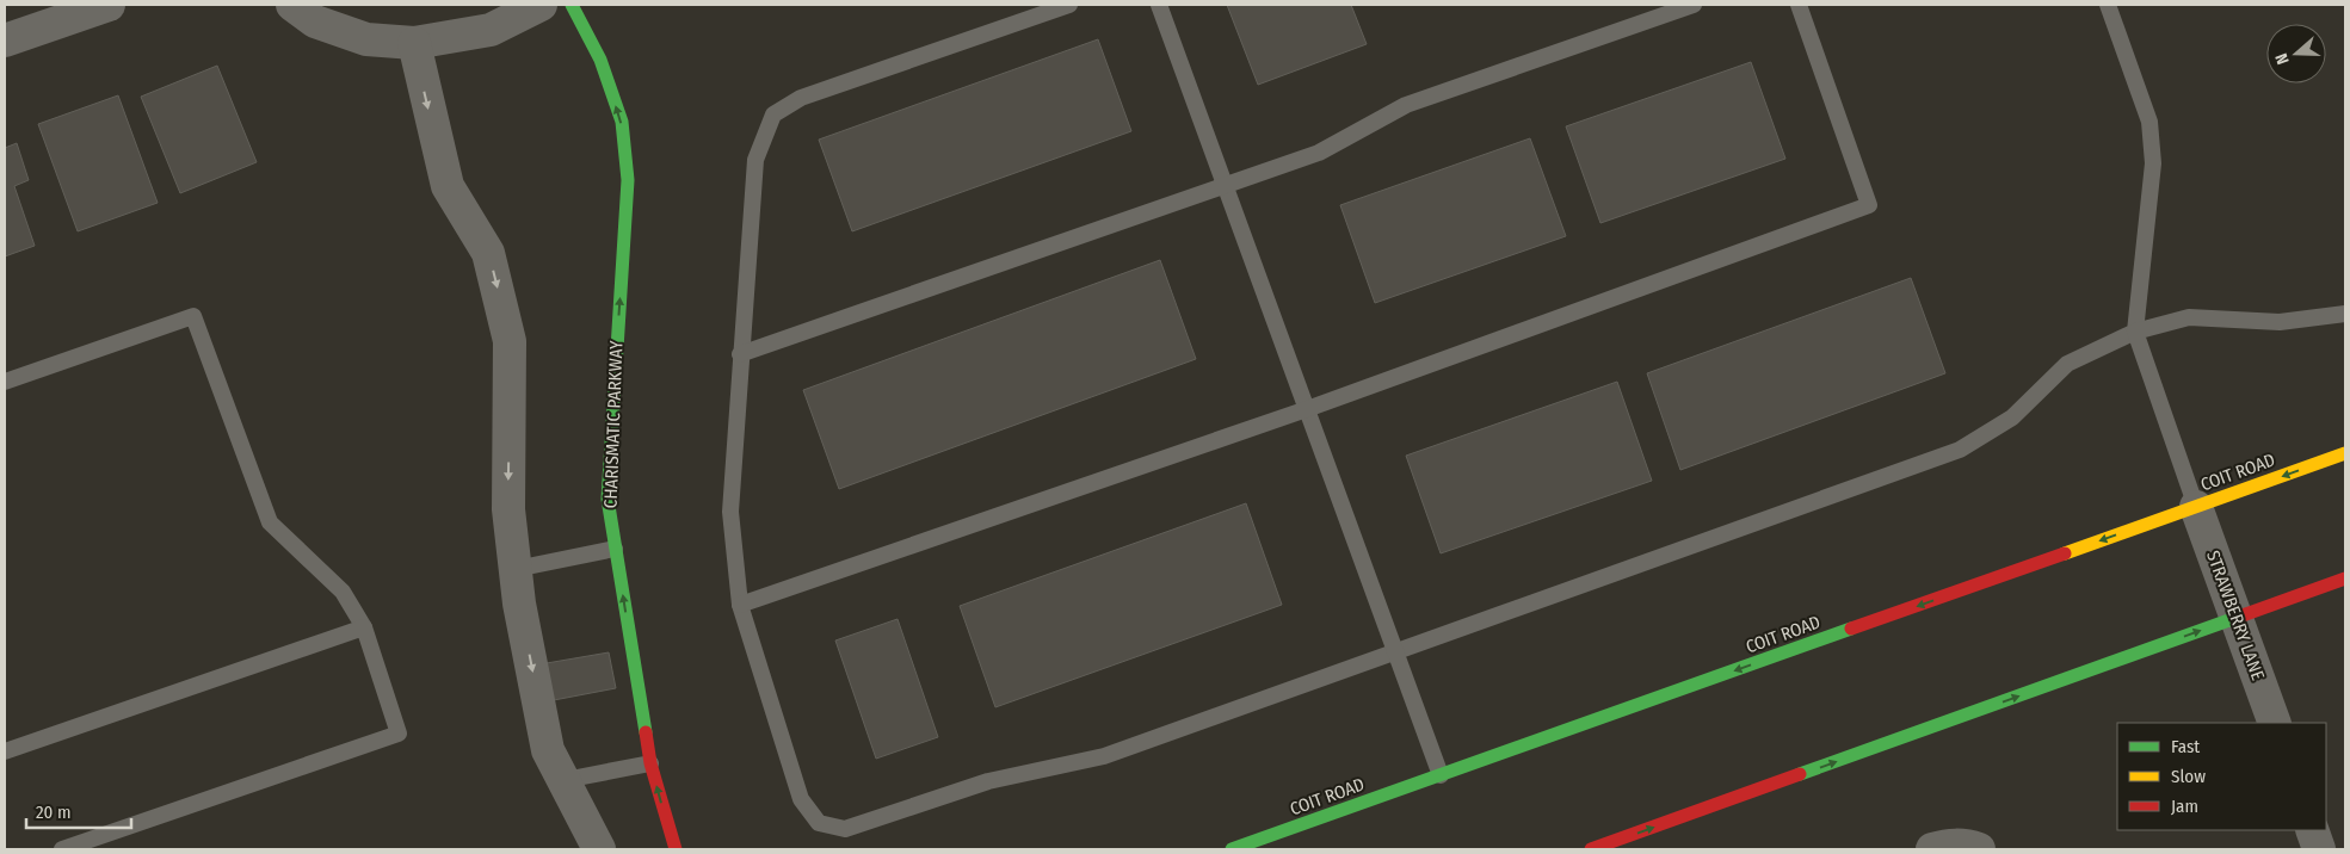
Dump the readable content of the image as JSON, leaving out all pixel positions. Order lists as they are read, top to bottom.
{
  "streets": {
    "main road": ["CHARISMATIC PARKWAY", "COIT ROAD"],
    "street": ["STRAWBERRY LANE"]
  },
  "crossings": [
    ["COIT ROAD", "STRAWBERRY LANE"]
  ],
  "one_way": ["CHARISMATIC PARKWAY"],
  "legend": ["Fast", "Slow", "Jam"],
  "scale_bar": "20 m",
  "north": "left"
}
